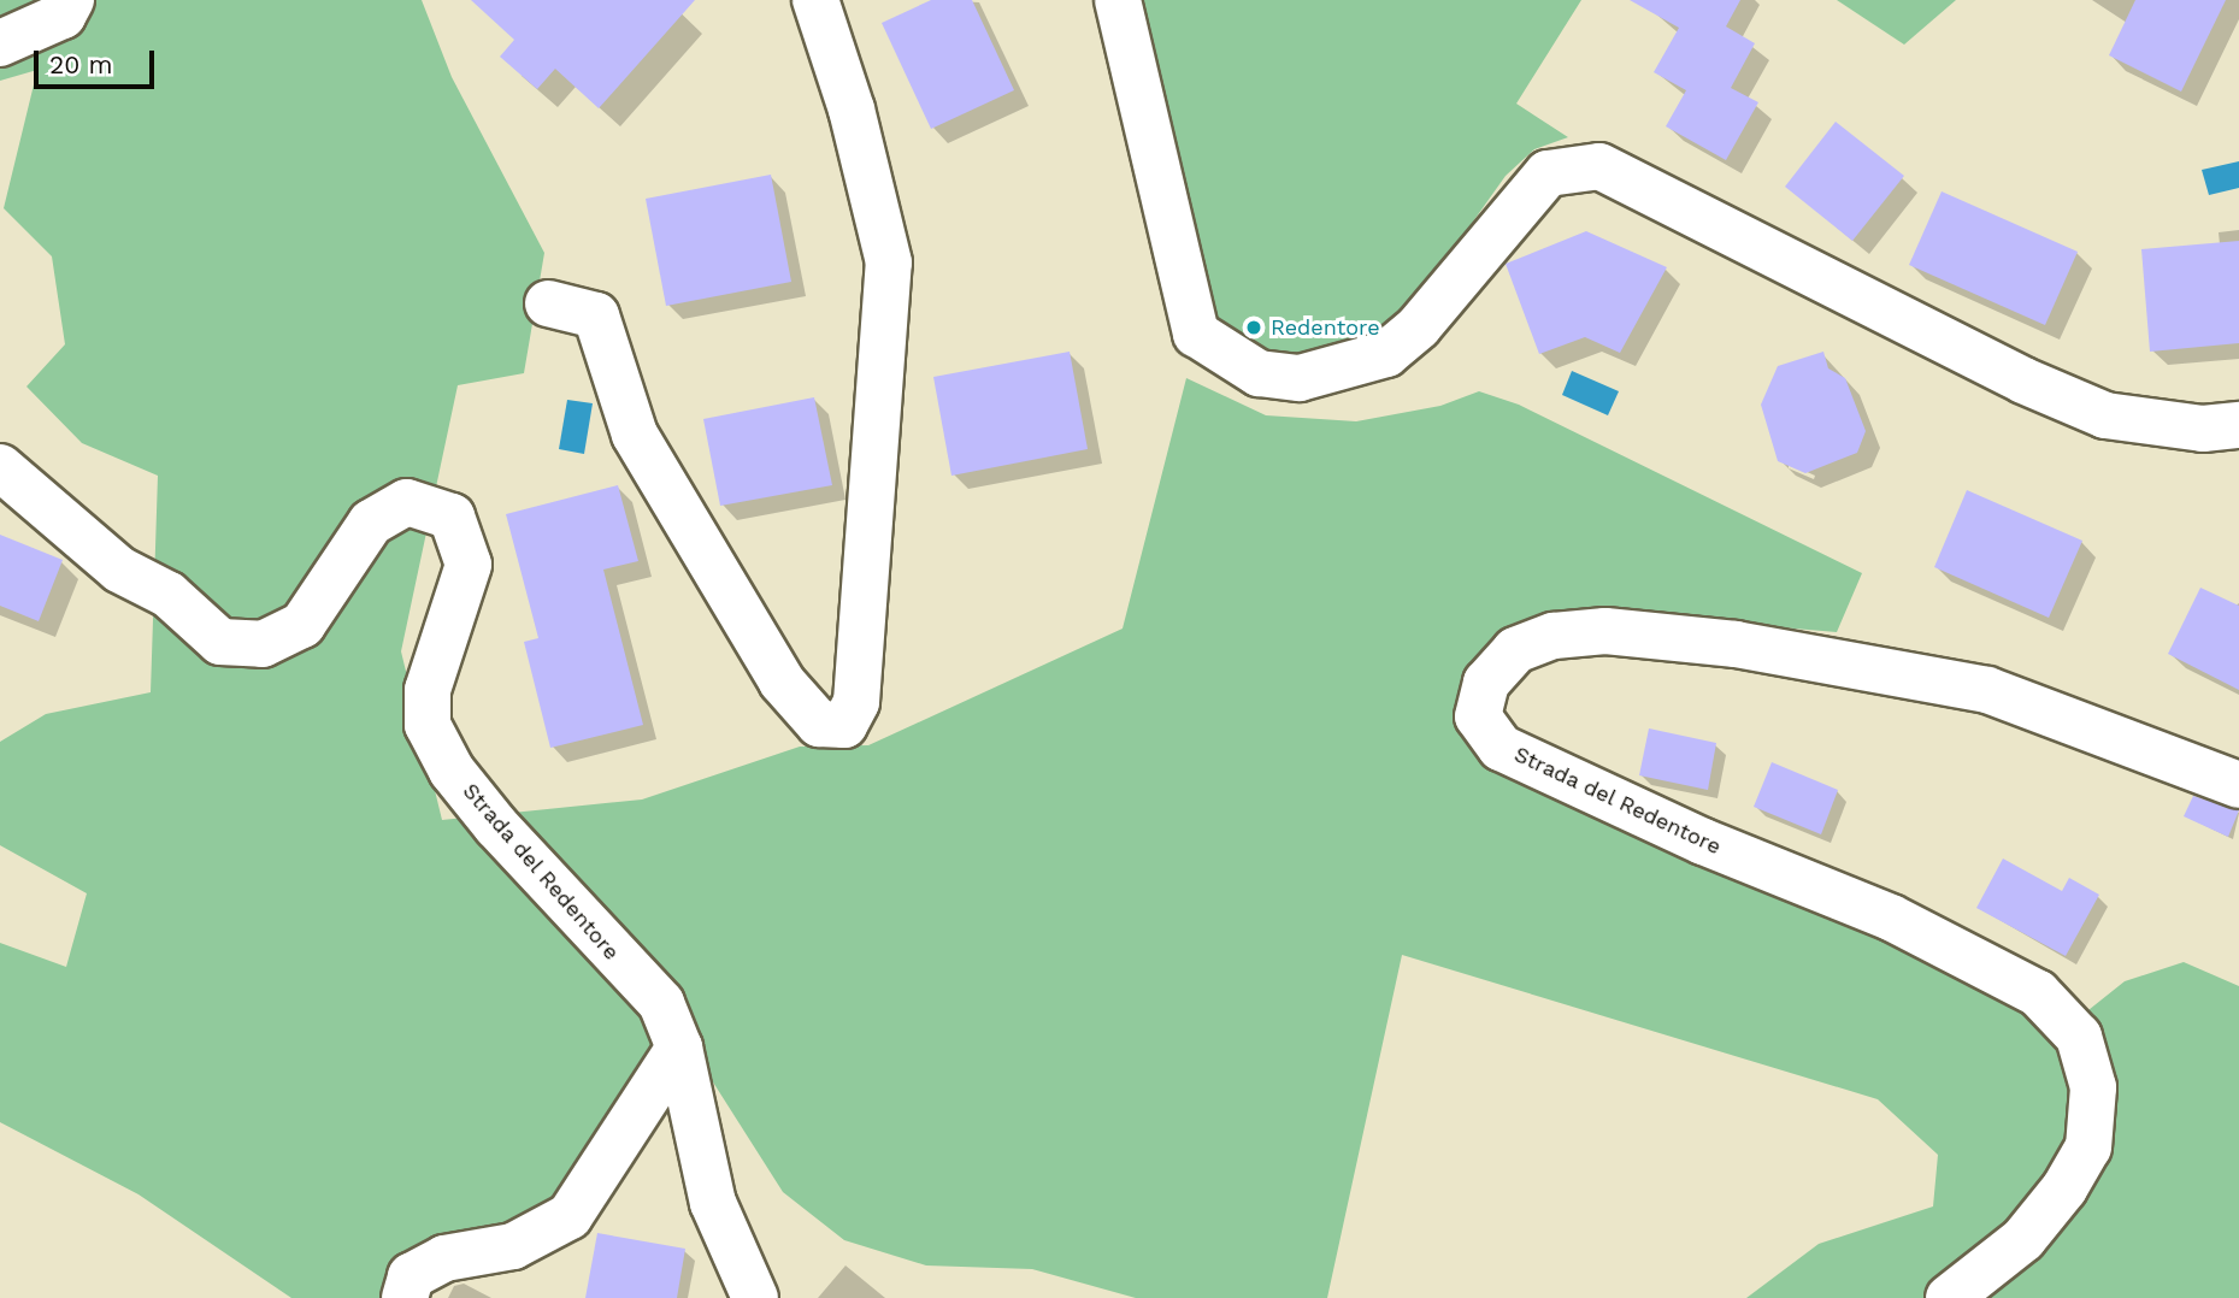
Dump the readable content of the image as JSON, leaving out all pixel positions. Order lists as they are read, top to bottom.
{
  "streets": {
    "street": ["Strada del Redentore"]
  },
  "places": ["Redentore"],
  "scale_bar": "20 m"
}
